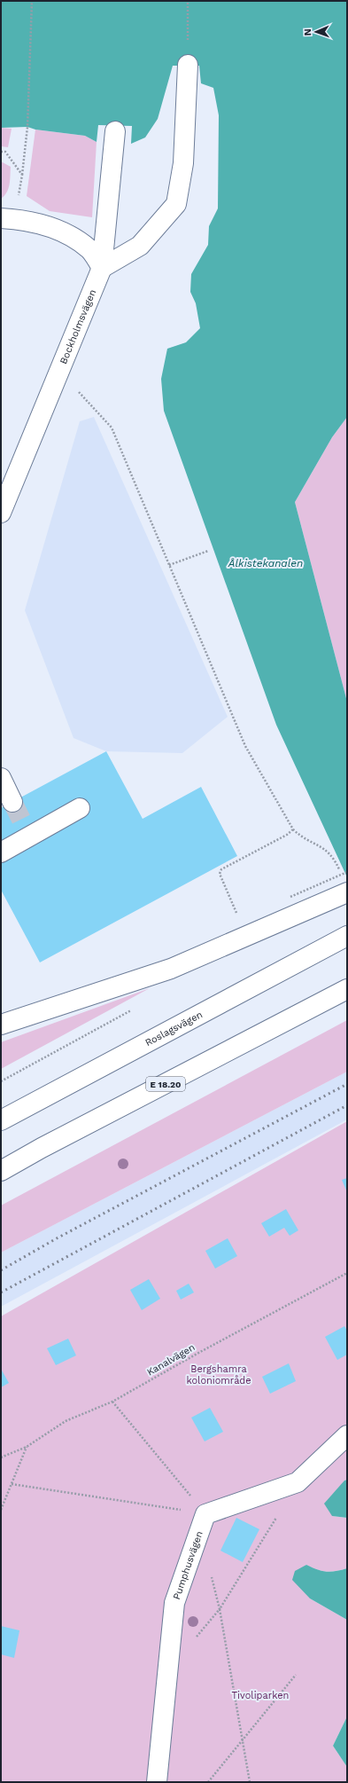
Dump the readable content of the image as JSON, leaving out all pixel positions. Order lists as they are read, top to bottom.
{
  "streets": {
    "main road": [
      "Bockholmsvägen",
      "Roslagsvägen",
      "E 18.20",
      "Pumphusvägen"
    ],
    "path": ["Kanalvägen"]
  },
  "water": ["Ålkistekanalen"],
  "parks": ["Bergshamra koloniområde", "Tivoliparken"],
  "north": "left"
}
